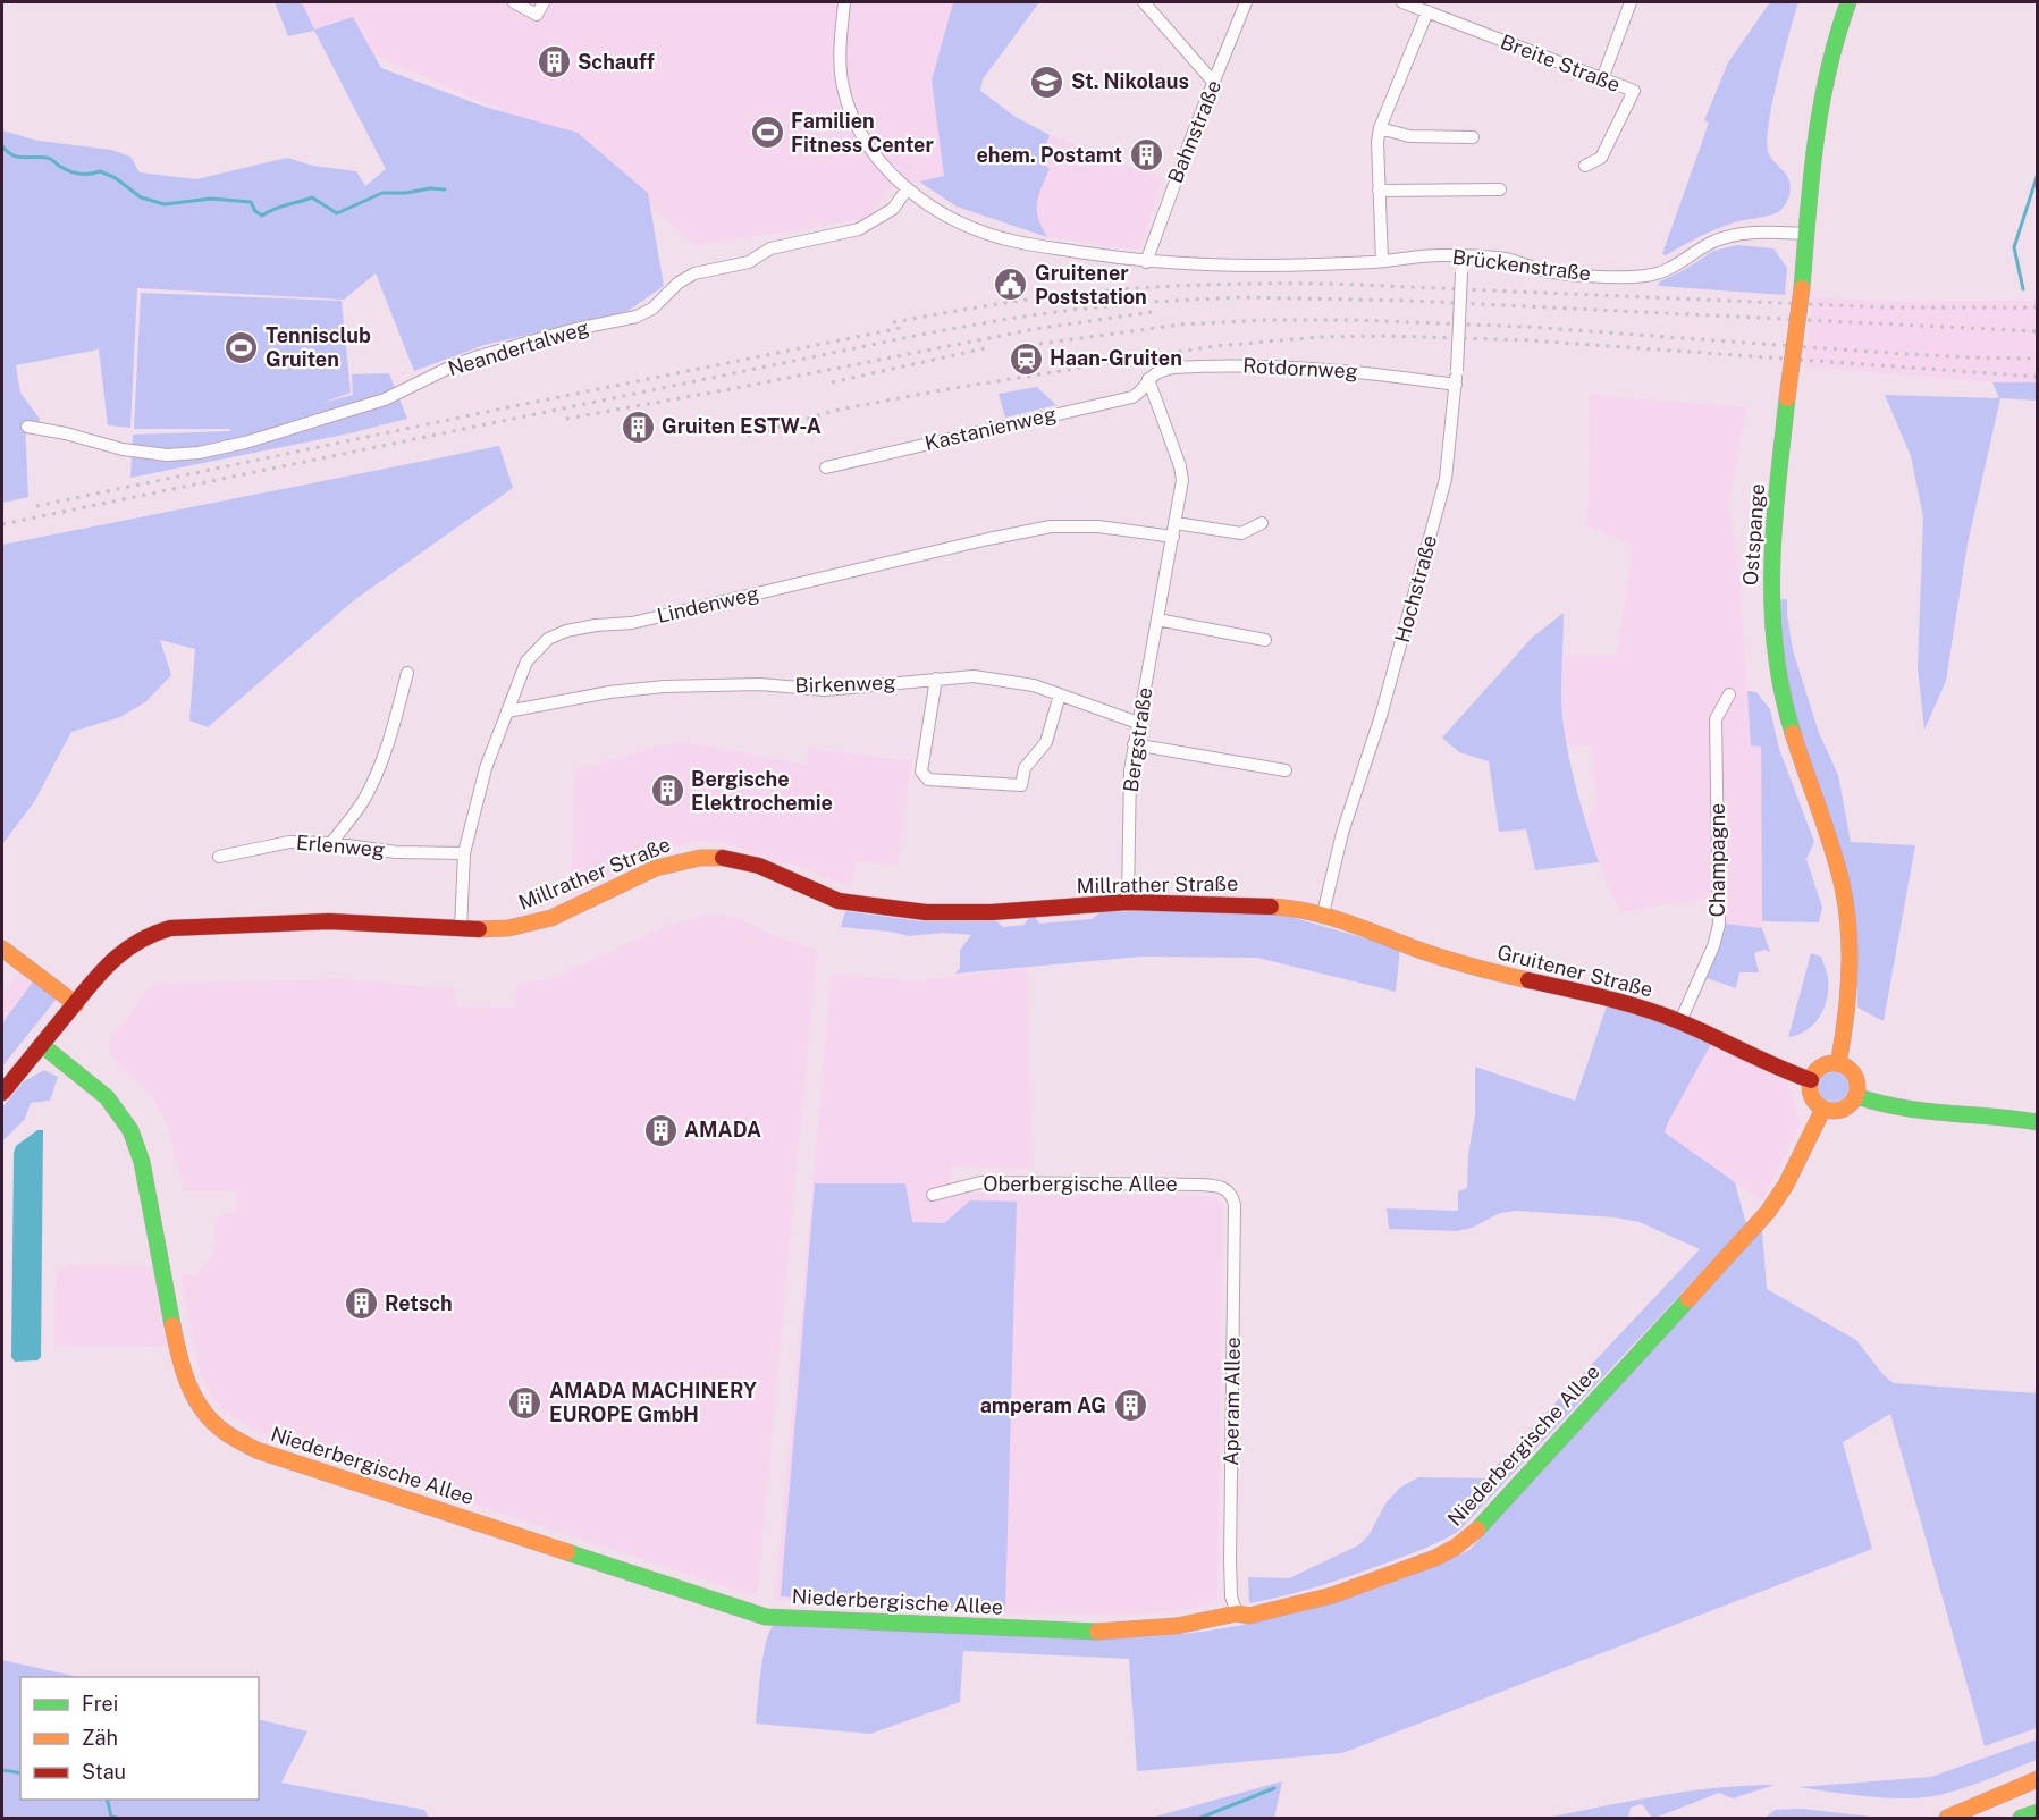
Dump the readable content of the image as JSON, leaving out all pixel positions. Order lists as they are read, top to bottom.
{
  "streets": {
    "main road": [
      "Ostspange",
      "Millrather Straße",
      "Gruitener Straße",
      "Niederbergische Allee"
    ],
    "street": [
      "Breite Straße",
      "Bahnstraße",
      "Brückenstraße",
      "Neandertalweg",
      "Rotdornweg",
      "Kastanienweg",
      "Hochstraße",
      "Lindenweg",
      "Birkenweg",
      "Bergstraße",
      "Erlenweg",
      "Champagne",
      "Oberbergische Allee",
      "Aperam Allee"
    ]
  },
  "crossings": [
    ["Bahnstraße", "Brückenstraße"],
    ["Brückenstraße", "Neandertalweg"],
    ["Brückenstraße", "Ostspange"],
    ["Brückenstraße", "Hochstraße"],
    ["Rotdornweg", "Kastanienweg"],
    ["Rotdornweg", "Hochstraße"],
    ["Rotdornweg", "Bergstraße"],
    ["Kastanienweg", "Bergstraße"],
    ["Ostspange", "Gruitener Straße"],
    ["Ostspange", "Niederbergische Allee"],
    ["Hochstraße", "Millrather Straße"],
    ["Hochstraße", "Gruitener Straße"],
    ["Lindenweg", "Birkenweg"],
    ["Lindenweg", "Bergstraße"],
    ["Lindenweg", "Erlenweg"],
    ["Lindenweg", "Millrather Straße"],
    ["Birkenweg", "Bergstraße"],
    ["Bergstraße", "Millrather Straße"],
    ["Champagne", "Gruitener Straße"],
    ["Millrather Straße", "Gruitener Straße"],
    ["Millrather Straße", "Niederbergische Allee"],
    ["Gruitener Straße", "Niederbergische Allee"],
    ["Oberbergische Allee", "Aperam Allee"],
    ["Aperam Allee", "Niederbergische Allee"]
  ],
  "places": {
    "building": [
      "Schauff",
      "ehem. Postamt",
      "Gruiten ESTW-A",
      "Bergische Elektrochemie",
      "AMADA",
      "Retsch",
      "AMADA MACHINERY EUROPE GmbH",
      "amperam AG"
    ],
    "school or university": ["St. Nikolaus"],
    "sports": ["Familien Fitness Center", "Tennisclub Gruiten"],
    "public building": ["Gruitener Poststation"],
    "station": ["Haan-Gruiten"]
  },
  "legend": ["Frei", "Zäh", "Stau"]
}
